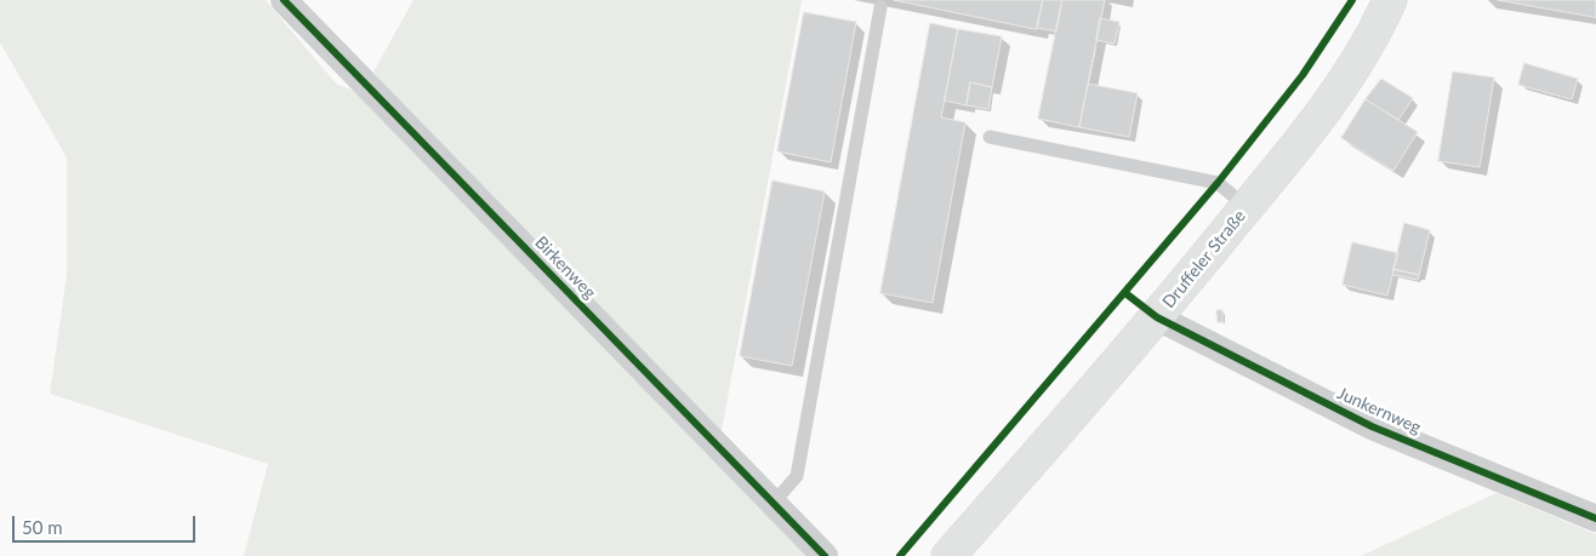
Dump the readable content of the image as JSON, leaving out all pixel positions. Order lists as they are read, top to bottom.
{
  "streets": {
    "street": ["Druffeler Straße", "Birkenweg", "Junkernweg"]
  },
  "crossings": [
    ["Druffeler Straße", "Junkernweg"]
  ],
  "scale_bar": "50 m"
}
